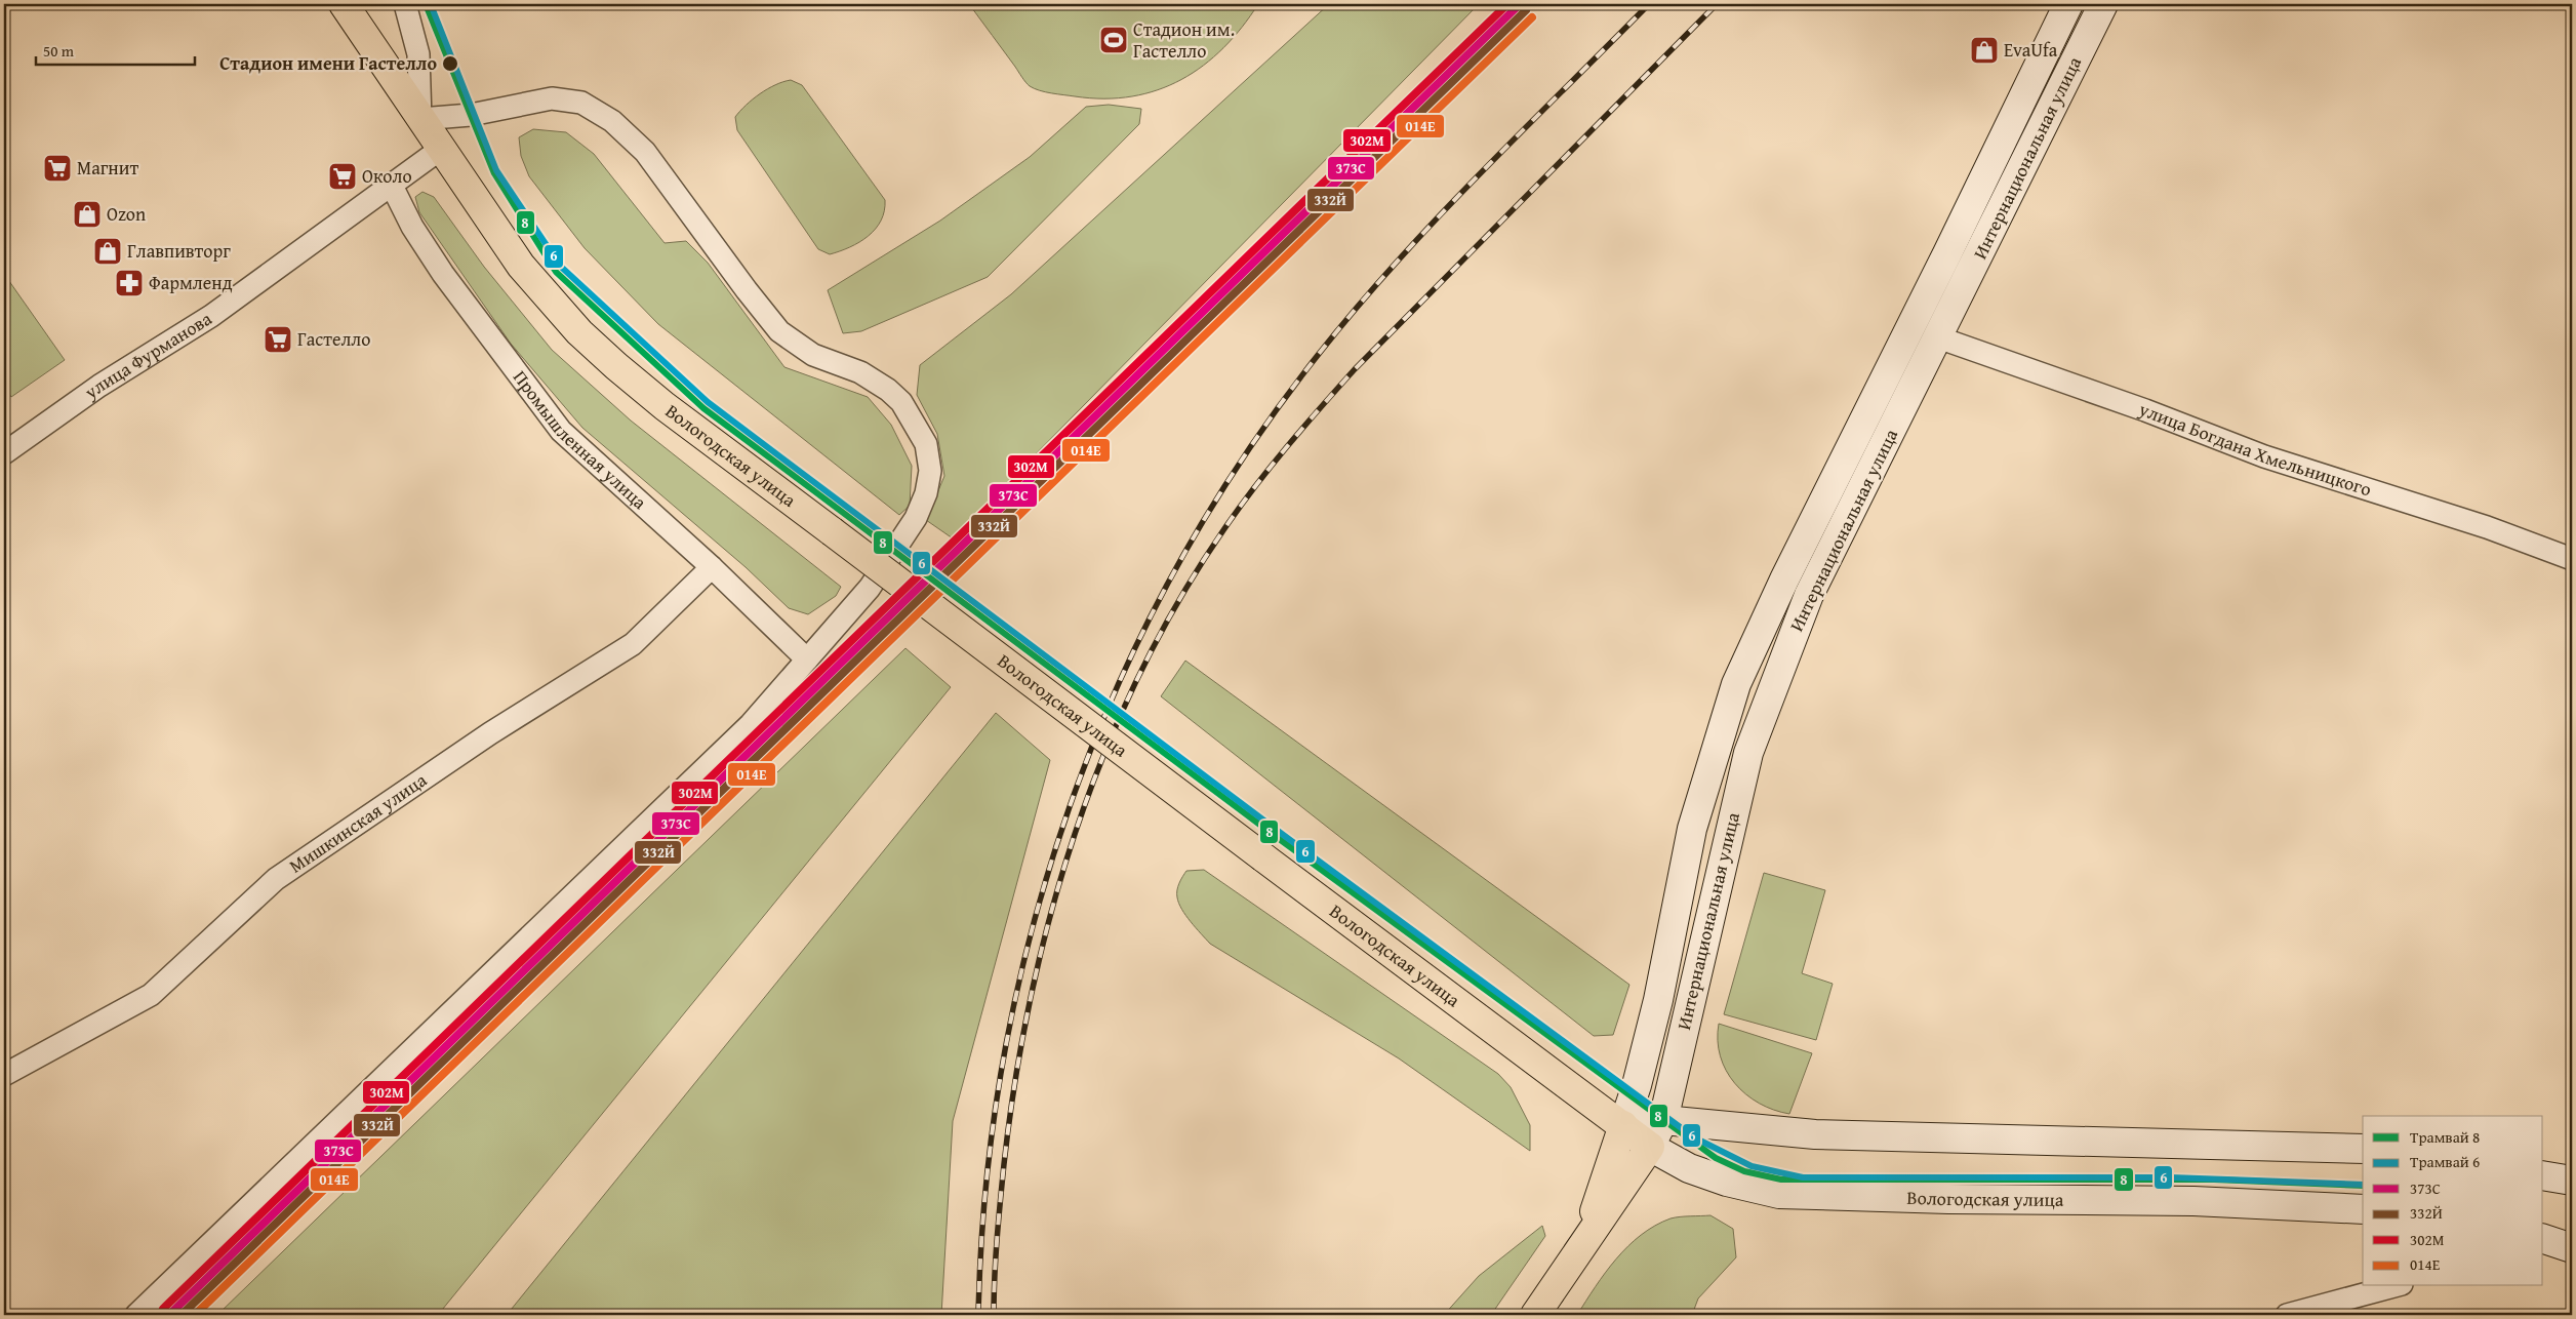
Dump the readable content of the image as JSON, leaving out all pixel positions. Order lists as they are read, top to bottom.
{
  "streets": {
    "main road": ["Интернациональная улица", "Вологодская улица"],
    "street": [
      "улица Фурманова",
      "Промышленная улица",
      "улица Богдана Хмельницкого",
      "Мишкинская улица"
    ]
  },
  "crossings": [
    ["Интернациональная улица", "улица Богдана Хмельницкого"],
    ["Интернациональная улица", "Вологодская улица"],
    ["улица Фурманова", "Промышленная улица"],
    ["улица Фурманова", "Вологодская улица"],
    ["Промышленная улица", "Мишкинская улица"]
  ],
  "places": {
    "sports": ["Стадион им. Гастелло"],
    "shop": ["EvaUfa", "Ozon", "Главпивторг"],
    "other": ["Стадион имени Гастелло"],
    "supermarket": ["Магнит", "Около", "Гастелло"],
    "pharmacy": ["Фармленд"]
  },
  "lines": [
    "tram line 8",
    "transit line 373C",
    "transit line 302М",
    "tram line 6",
    "transit line 332Й",
    "transit line 014Е"
  ],
  "legend": [
    "Трамвай 8",
    "Трамвай 6",
    "373C",
    "332Й",
    "302М",
    "014Е"
  ],
  "scale_bar": "50 m"
}
